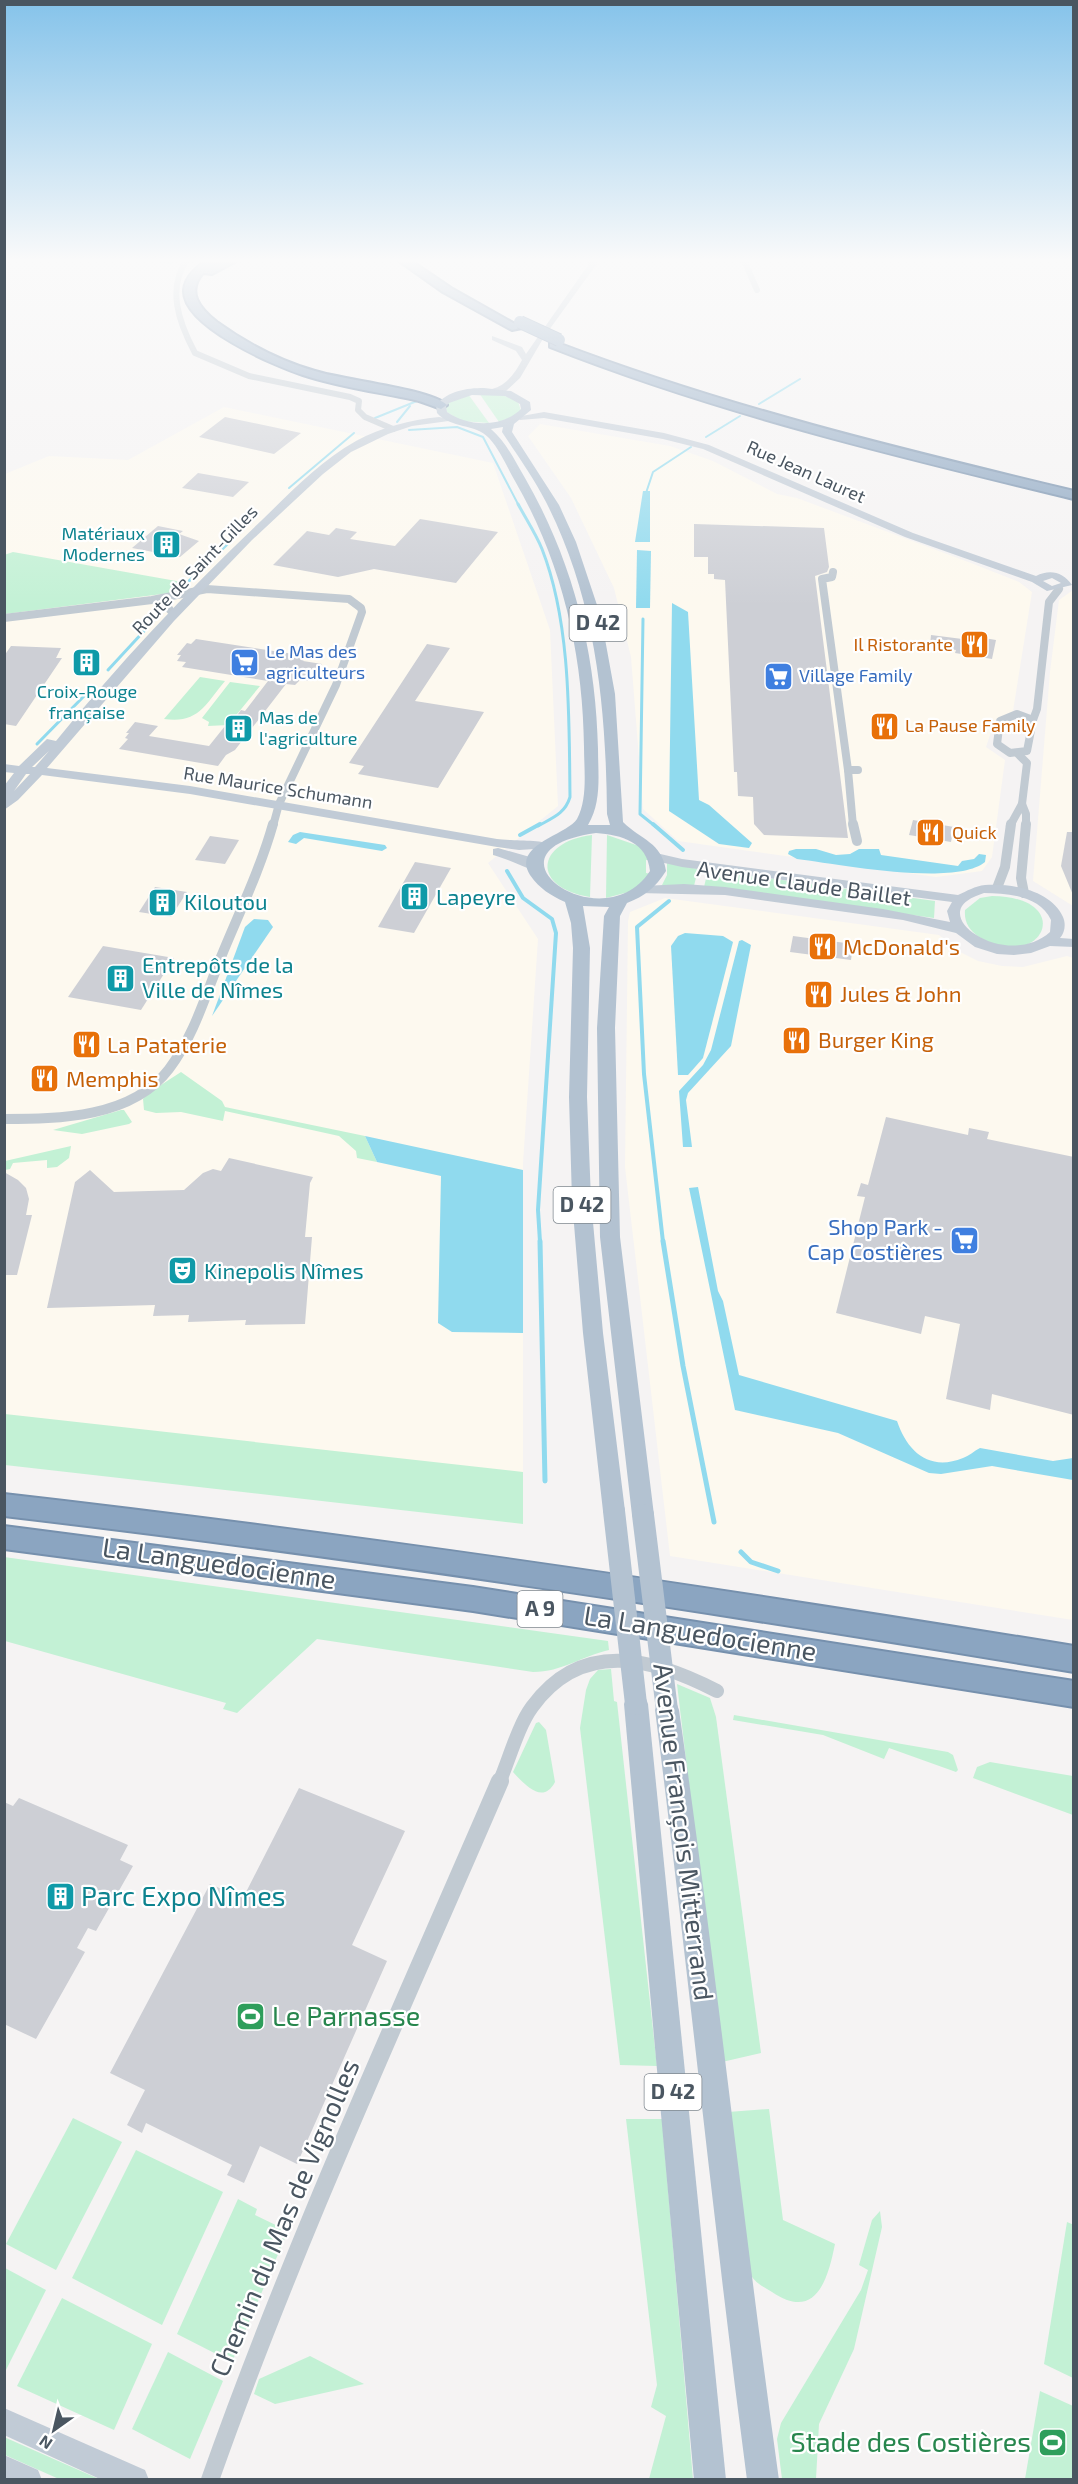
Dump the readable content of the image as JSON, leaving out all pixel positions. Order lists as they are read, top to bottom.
{
  "streets": {
    "highway": ["La Languedocienne", "A 9"],
    "main road": [
      "Rue Jean Lauret",
      "Route de Saint-Gilles",
      "D 42",
      "Rue Maurice Schumann",
      "Avenue Claude Baillet",
      "Avenue François Mitterrand"
    ],
    "street": ["Chemin du Mas de Vignolles"]
  },
  "crossings": [
    ["Rue Jean Lauret", "D 42"],
    ["Route de Saint-Gilles", "Rue Maurice Schumann"],
    ["D 42", "Rue Maurice Schumann"],
    ["D 42", "Avenue Claude Baillet"],
    ["D 42", "Avenue François Mitterrand"],
    ["Rue Maurice Schumann", "Avenue Claude Baillet"],
    ["Rue Maurice Schumann", "Avenue François Mitterrand"],
    ["Avenue Claude Baillet", "Avenue François Mitterrand"]
  ],
  "places": {
    "building": [
      "Matériaux Modernes",
      "Croix-Rouge française",
      "Mas de l'agriculture",
      "Lapeyre",
      "Kiloutou",
      "Entrepôts de la Ville de Nîmes",
      "Parc Expo Nîmes"
    ],
    "restaurant": [
      "Il Ristorante",
      "La Pause Family",
      "Quick",
      "McDonald's",
      "Jules & John",
      "Burger King",
      "La Pataterie",
      "Memphis"
    ],
    "supermarket": ["Le Mas des agriculteurs", "Village Family", "Shop Park - Cap Costières"],
    "theatre": ["Kinepolis Nîmes"],
    "sports": ["Le Parnasse", "Stade des Costières"]
  },
  "north": "bottom left"
}
